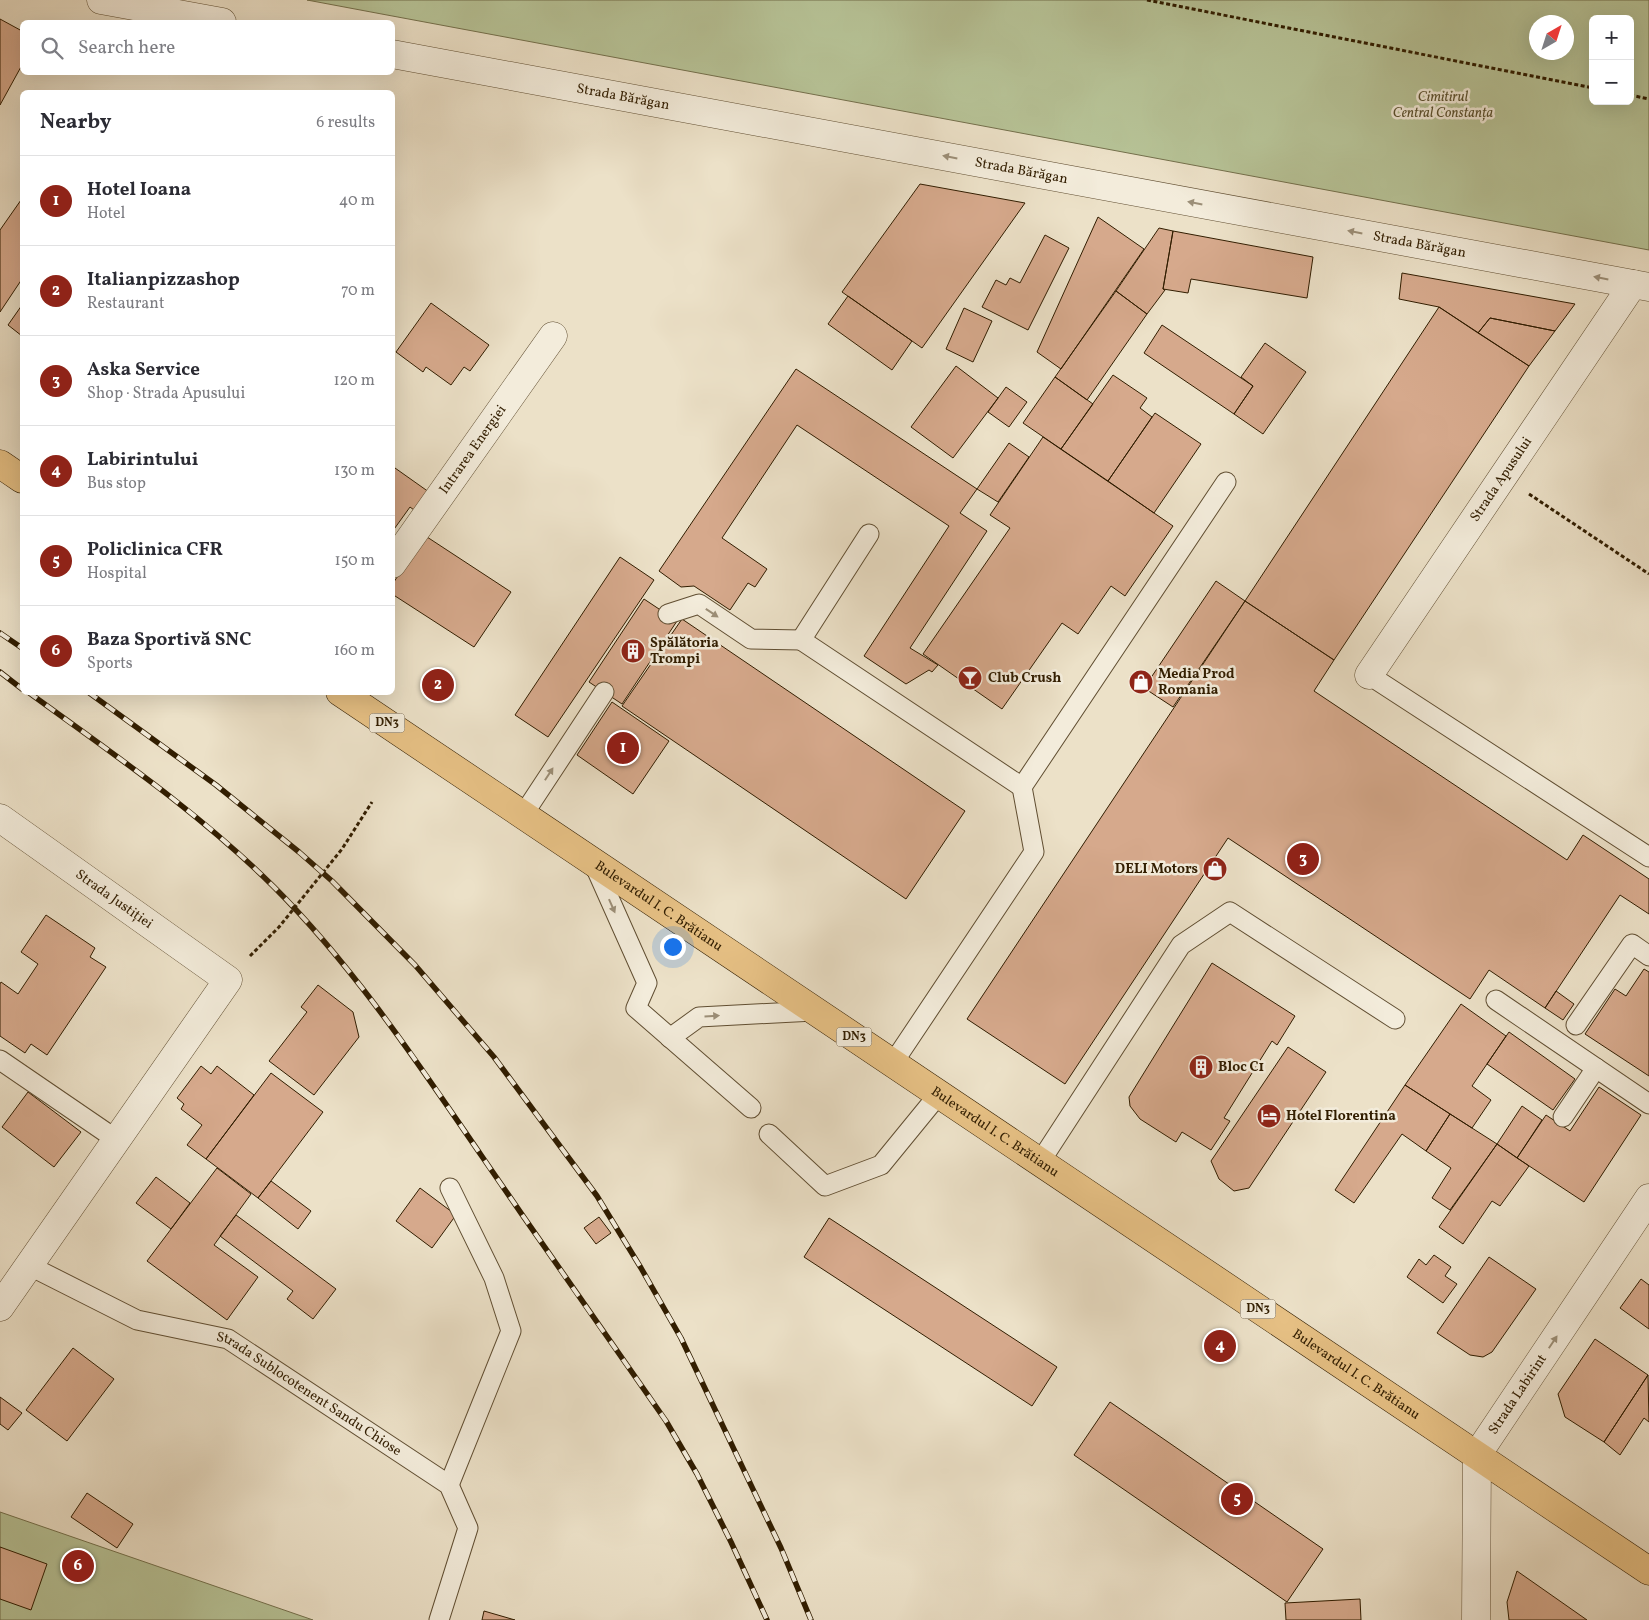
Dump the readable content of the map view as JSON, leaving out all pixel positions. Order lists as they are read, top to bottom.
{
  "streets": {
    "main road": ["DN3", "Bulevardul I. C. Brătianu"],
    "street": [
      "Strada Bărăgan",
      "Intrarea Energiei",
      "Strada Apusului",
      "Strada Justiției",
      "Strada Labirint"
    ],
    "lane": ["Strada Sublocotenent Sandu Chiose"]
  },
  "crossings": [
    ["Strada Bărăgan", "Strada Apusului"],
    ["Bulevardul I. C. Brătianu", "Strada Labirint"]
  ],
  "one_way": ["Strada Bărăgan", "Strada Labirint"],
  "parks": ["Cimitirul Central Constanța"],
  "places": {
    "building": ["Spălătoria Trompi", "Bloc C1"],
    "bar": ["Club Crush"],
    "shop": ["Media Prod Romania", "DELI Motors"],
    "hotel": ["Hotel Florentina"]
  },
  "north": "top right",
  "page": {
    "map_buttons": ["+", "−"],
    "search": "Search here",
    "heading": ["Nearby", "6 results"],
    "list": [
      {
        "mark": "1",
        "name": "Hotel Ioana",
        "note": "Hotel",
        "value": "40 m"
      },
      {
        "mark": "2",
        "name": "Italianpizzashop",
        "note": "Restaurant",
        "value": "70 m"
      },
      {
        "mark": "3",
        "name": "Aska Service",
        "note": "Shop · Strada Apusului",
        "value": "120 m"
      },
      {
        "mark": "4",
        "name": "Labirintului",
        "note": "Bus stop",
        "value": "130 m"
      },
      {
        "mark": "5",
        "name": "Policlinica CFR",
        "note": "Hospital",
        "value": "150 m"
      },
      {
        "mark": "6",
        "name": "Baza Sportivă SNC",
        "note": "Sports",
        "value": "160 m"
      }
    ],
    "pins": [
      "2",
      "1",
      "3",
      "4",
      "5",
      "6"
    ]
  }
}
